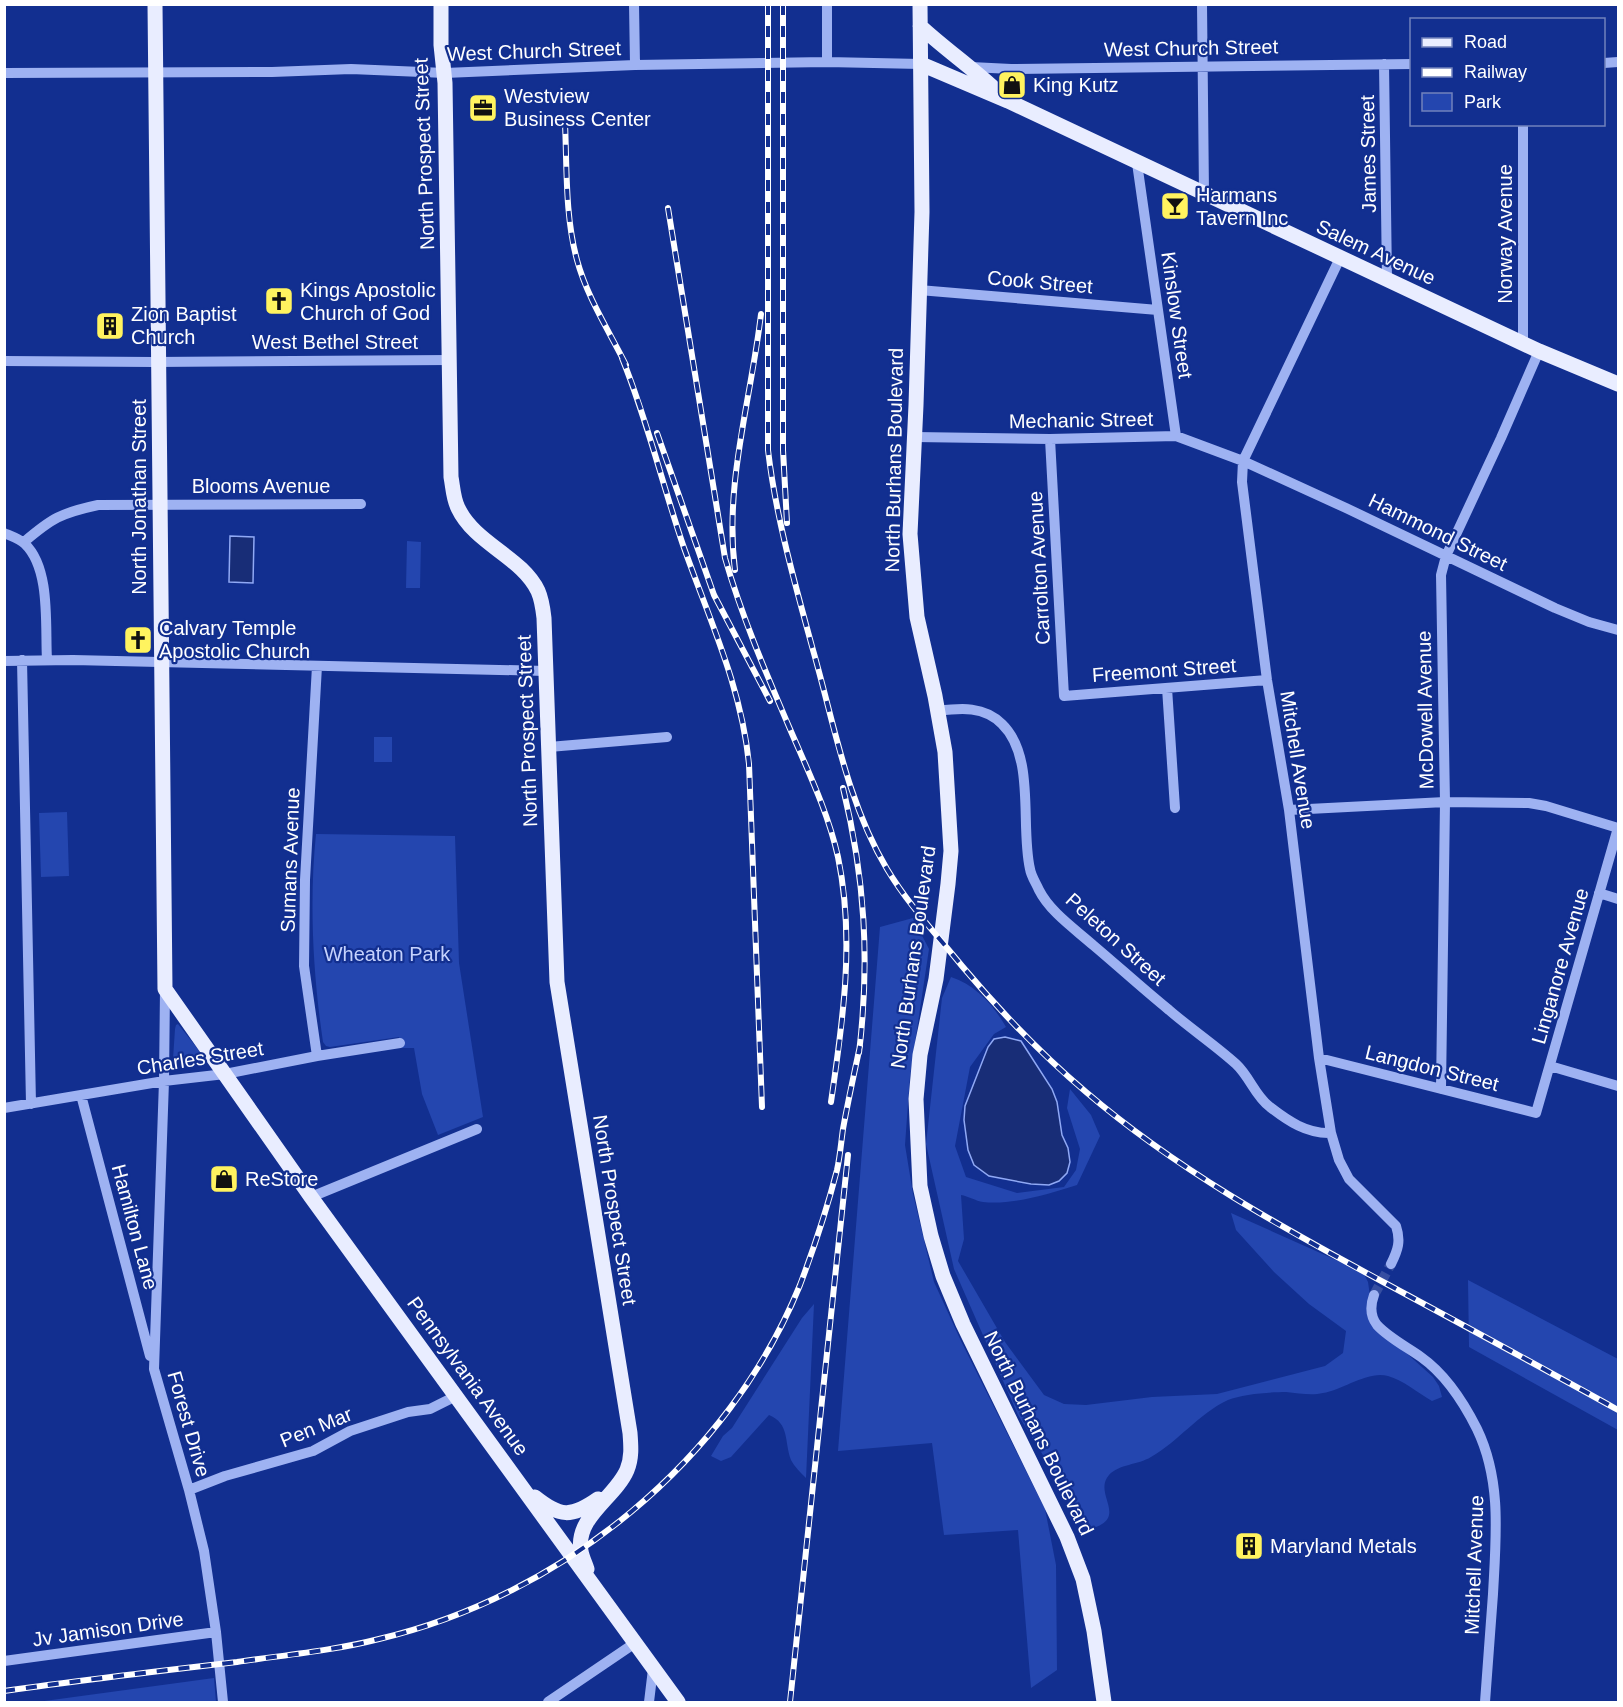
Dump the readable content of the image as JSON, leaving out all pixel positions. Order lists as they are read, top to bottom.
{
  "streets": {
    "main road": [
      "North Prospect Street",
      "Salem Avenue",
      "North Burhans Boulevard",
      "North Jonathan Street",
      "Pennsylvania Avenue"
    ],
    "street": [
      "West Church Street",
      "James Street",
      "Norway Avenue",
      "Cook Street",
      "Kinslow Street",
      "West Bethel Street",
      "Mechanic Street",
      "Blooms Avenue",
      "Hammond Street",
      "Carrolton Avenue",
      "Freemont Street",
      "McDowell Avenue",
      "Mitchell Avenue",
      "Sumans Avenue",
      "Peleton Street",
      "Linganore Avenue",
      "Charles Street",
      "Langdon Street",
      "Hamilton Lane",
      "Forest Drive",
      "Pen Mar",
      "Jv Jamison Drive"
    ]
  },
  "crossings": [
    ["West Church Street", "North Prospect Street"],
    ["West Church Street", "James Street"],
    ["West Church Street", "Salem Avenue"],
    ["West Church Street", "North Burhans Boulevard"],
    ["West Church Street", "North Jonathan Street"],
    ["North Prospect Street", "West Bethel Street"],
    ["James Street", "Salem Avenue"],
    ["Norway Avenue", "Salem Avenue"],
    ["Salem Avenue", "Kinslow Street"],
    ["Salem Avenue", "North Burhans Boulevard"],
    ["Salem Avenue", "McDowell Avenue"],
    ["Salem Avenue", "Mitchell Avenue"],
    ["Cook Street", "Kinslow Street"],
    ["Cook Street", "North Burhans Boulevard"],
    ["Kinslow Street", "Mechanic Street"],
    ["West Bethel Street", "North Jonathan Street"],
    ["Mechanic Street", "North Burhans Boulevard"],
    ["Mechanic Street", "Hammond Street"],
    ["Mechanic Street", "Carrolton Avenue"],
    ["Mechanic Street", "Mitchell Avenue"],
    ["North Burhans Boulevard", "Peleton Street"],
    ["Blooms Avenue", "North Jonathan Street"],
    ["North Jonathan Street", "Charles Street"],
    ["North Jonathan Street", "Forest Drive"],
    ["Hammond Street", "McDowell Avenue"],
    ["Hammond Street", "Mitchell Avenue"],
    ["Carrolton Avenue", "Freemont Street"],
    ["Freemont Street", "Mitchell Avenue"],
    ["McDowell Avenue", "Langdon Street"],
    ["Mitchell Avenue", "Peleton Street"],
    ["Mitchell Avenue", "Langdon Street"],
    ["Sumans Avenue", "Charles Street"],
    ["Linganore Avenue", "Langdon Street"],
    ["Charles Street", "Hamilton Lane"],
    ["Charles Street", "Pennsylvania Avenue"],
    ["Charles Street", "Forest Drive"],
    ["Hamilton Lane", "Forest Drive"],
    ["Pennsylvania Avenue", "Pen Mar"],
    ["Forest Drive", "Pen Mar"],
    ["Forest Drive", "Jv Jamison Drive"]
  ],
  "parks": ["Wheaton Park"],
  "places": {
    "shop": ["King Kutz", "ReStore"],
    "office": ["Westview Business Center"],
    "bar": ["Harmans Tavern Inc"],
    "church": ["Kings Apostolic Church of God", "Calvary Temple Apostolic Church"],
    "building": ["Zion Baptist Church", "Maryland Metals"]
  },
  "legend": ["Road", "Railway", "Park"]
}
